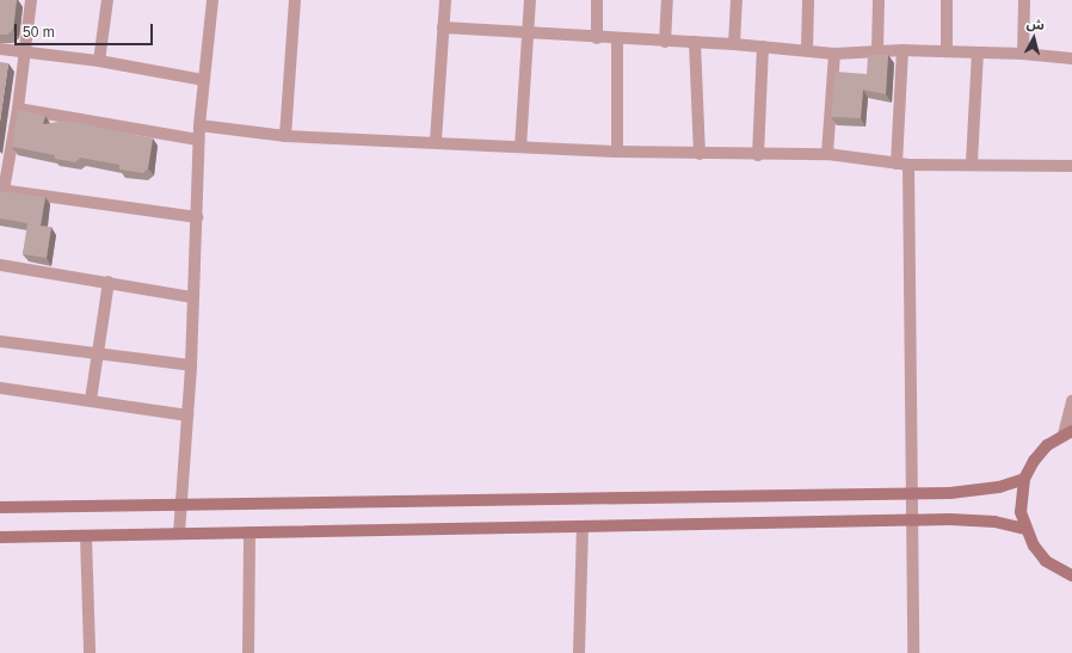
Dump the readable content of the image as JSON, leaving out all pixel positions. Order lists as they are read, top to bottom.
{
  "scale_bar": "50 m",
  "north": "top"
}
